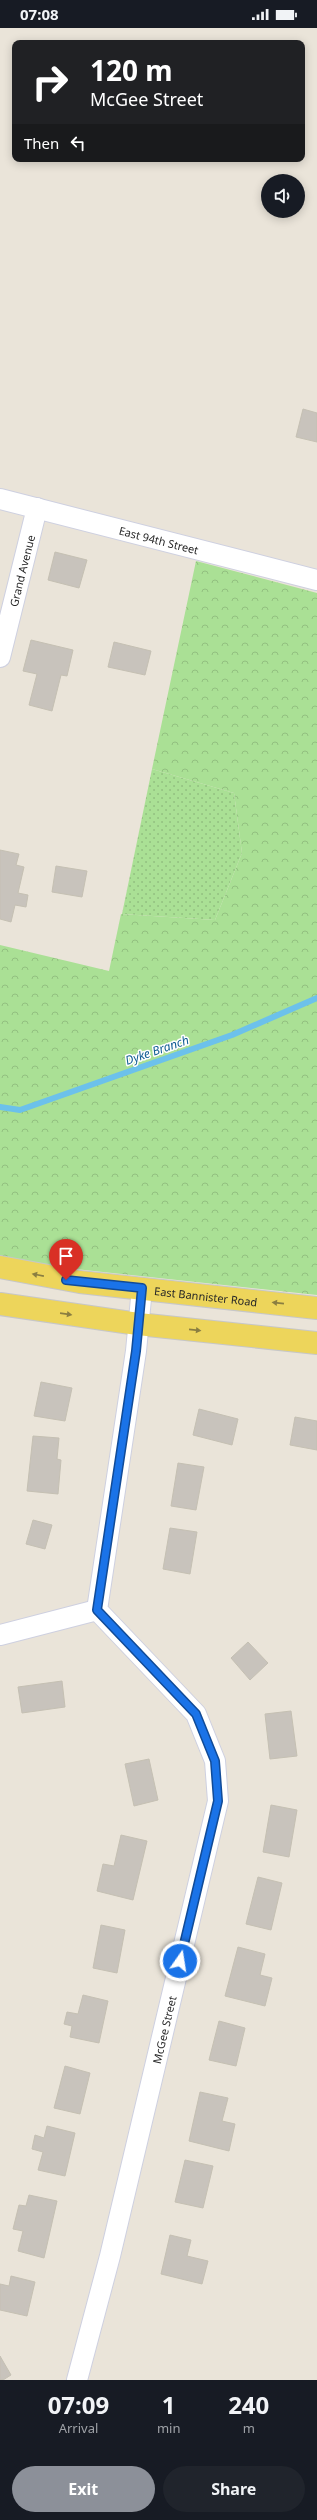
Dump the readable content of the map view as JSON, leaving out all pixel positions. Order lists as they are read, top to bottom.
{
  "streets": {
    "main road": ["East Bannister Road"],
    "street": ["East 94th Street", "Grand Avenue", "McGee Street"]
  },
  "crossings": [
    ["East 94th Street", "Grand Avenue"]
  ],
  "water": ["Dyke Branch"],
  "page": {
    "status": "07:08",
    "turn": ["120 m", "McGee Street"],
    "then": "Then",
    "eta": [
      "07:09",
      "Arrival",
      "1",
      "min",
      "240",
      "m"
    ],
    "buttons": ["Exit", "Share"]
  }
}
